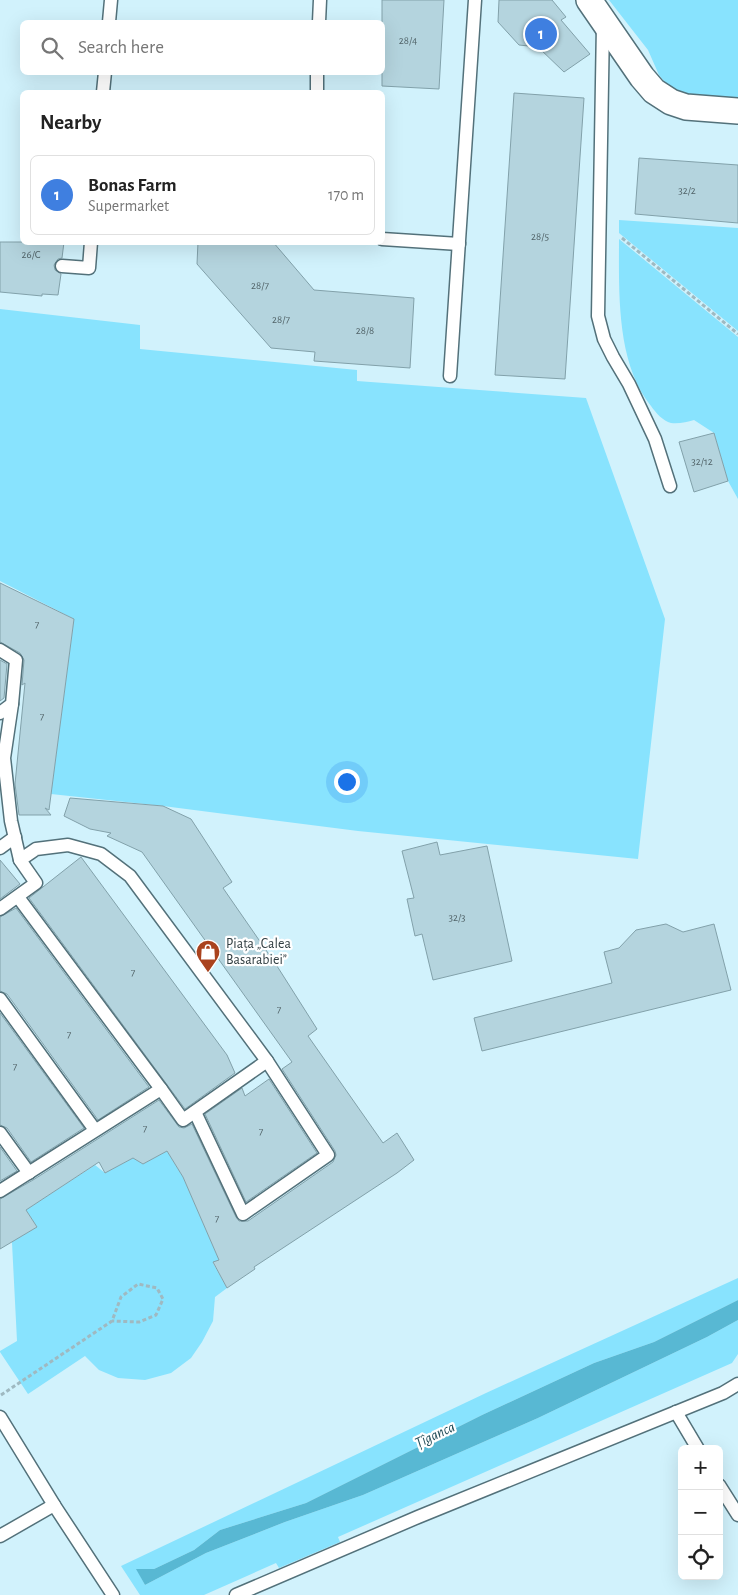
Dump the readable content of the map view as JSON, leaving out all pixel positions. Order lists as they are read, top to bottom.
{
  "water": ["Țîganca"],
  "places": {
    "shop": ["Piața „Calea Basarabiei”"]
  },
  "house_numbers": [
    "28/4",
    "32/2",
    "28/5",
    "26/C",
    "28/7",
    "28/7",
    "28/8",
    "32/12",
    "7",
    "7",
    "32/3",
    "7",
    "7",
    "7",
    "7",
    "7",
    "7",
    "7"
  ],
  "page": {
    "pins": "1",
    "search": "Search here",
    "heading": "Nearby",
    "list": [
      {
        "mark": "1",
        "name": "Bonas Farm",
        "note": "Supermarket",
        "value": "170 m"
      }
    ],
    "map_buttons": ["+", "−"]
  }
}
